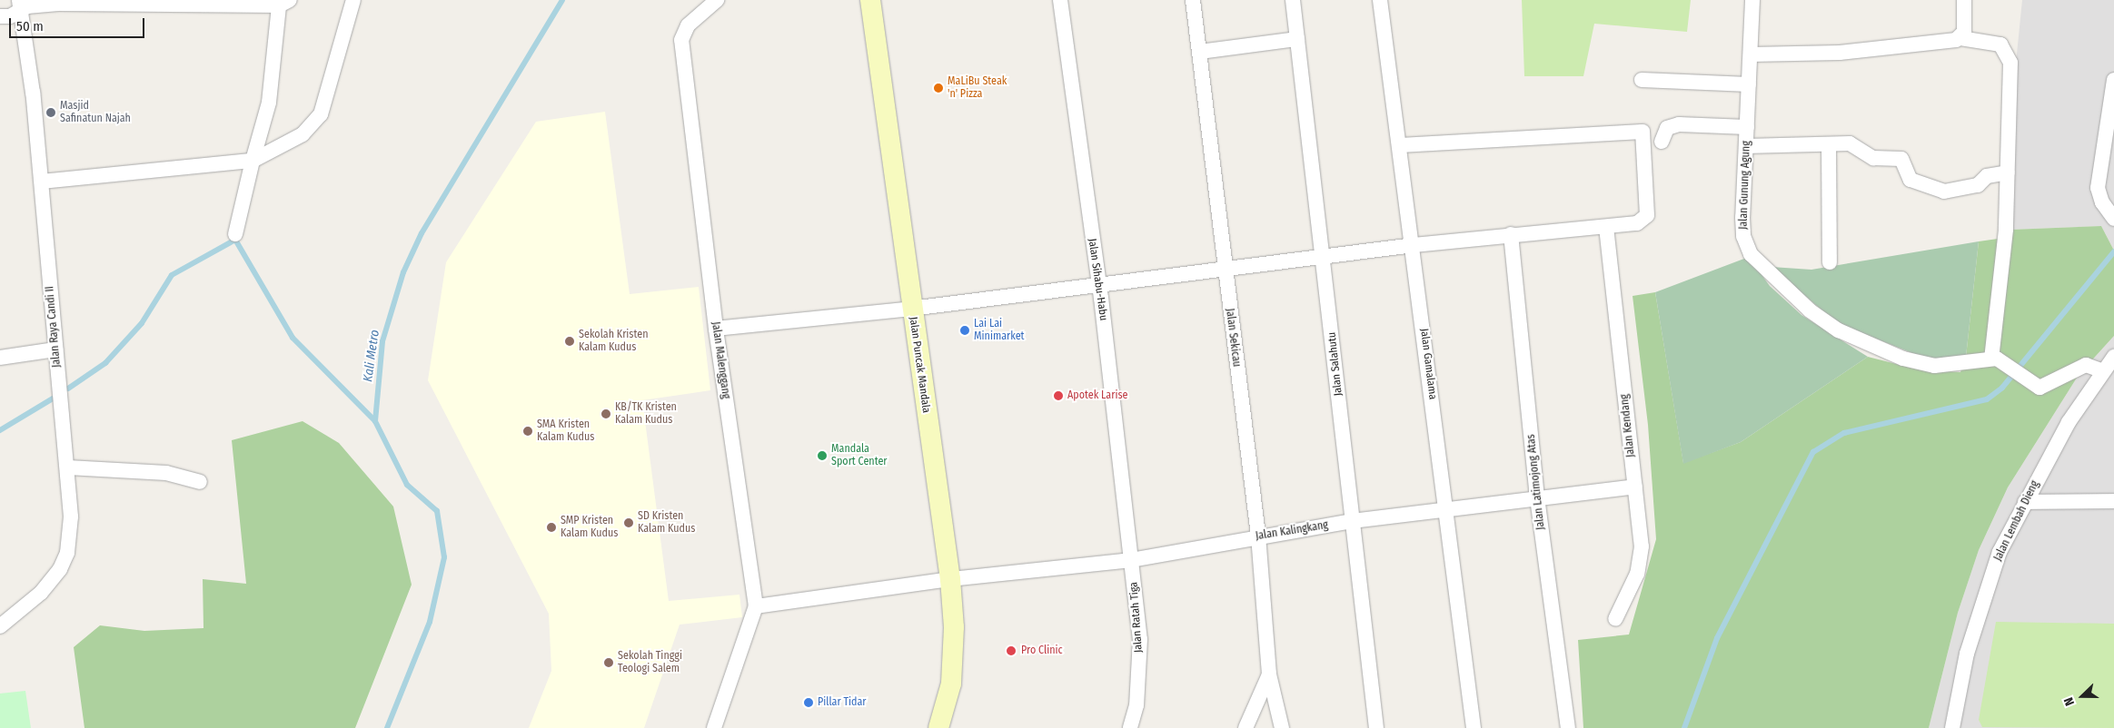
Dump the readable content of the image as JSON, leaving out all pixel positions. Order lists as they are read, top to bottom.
{
  "streets": {
    "main road": ["Jalan Puncak Mandala"],
    "street": [
      "Jalan Gunung Agung",
      "Jalan Sihabu-Habu",
      "Jalan Raya Candi II",
      "Jalan Sekicau",
      "Jalan Malenggang",
      "Jalan Salahutu",
      "Jalan Gamalama",
      "Jalan Kendang",
      "Jalan Latimojong Atas",
      "Jalan Lembah Dieng",
      "Jalan Kalingkang",
      "Jalan Ratah Tiga"
    ]
  },
  "crossings": [
    ["Jalan Sihabu-Habu", "Jalan Kalingkang"],
    ["Jalan Sihabu-Habu", "Jalan Ratah Tiga"],
    ["Jalan Sekicau", "Jalan Kalingkang"],
    ["Jalan Malenggang", "Jalan Kalingkang"],
    ["Jalan Salahutu", "Jalan Kalingkang"],
    ["Jalan Gamalama", "Jalan Kalingkang"],
    ["Jalan Puncak Mandala", "Jalan Kalingkang"],
    ["Jalan Kendang", "Jalan Kalingkang"],
    ["Jalan Latimojong Atas", "Jalan Kalingkang"],
    ["Jalan Kalingkang", "Jalan Ratah Tiga"]
  ],
  "water": ["Kali Metro"],
  "places": [
    "MaLiBu Steak 'n' Pizza",
    "Masjid Safinatun Najah",
    "Lai Lai Minimarket",
    "Sekolah Kristen Kalam Kudus",
    "Apotek Larise",
    "KB/TK Kristen Kalam Kudus",
    "SMA Kristen Kalam Kudus",
    "Mandala Sport Center",
    "SD Kristen Kalam Kudus",
    "SMP Kristen Kalam Kudus",
    "Pro Clinic",
    "Sekolah Tinggi Teologi Salem",
    "Pillar Tidar"
  ],
  "scale_bar": "50 m",
  "north": "left"
}
